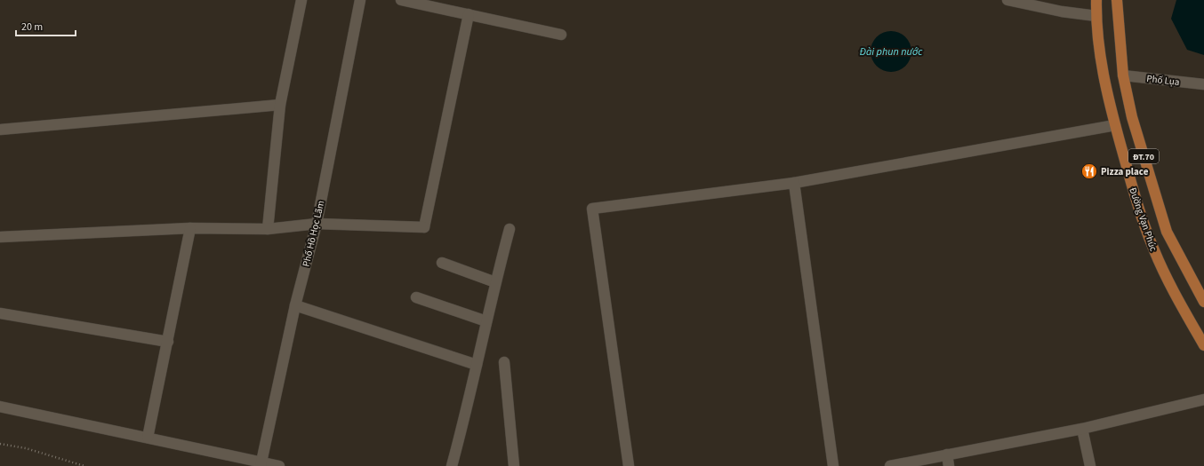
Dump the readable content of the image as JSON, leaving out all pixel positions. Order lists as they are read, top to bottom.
{
  "streets": {
    "main road": ["ĐT.70", "Đường Vạn Phúc"],
    "street": ["Phố Lụa", "Phố Hồ Học Lãm"]
  },
  "crossings": [
    ["Phố Lụa", "Đường Vạn Phúc"]
  ],
  "water": ["Đài phun nước"],
  "places": {
    "restaurant": ["Pizza place"]
  },
  "scale_bar": "20 m"
}
